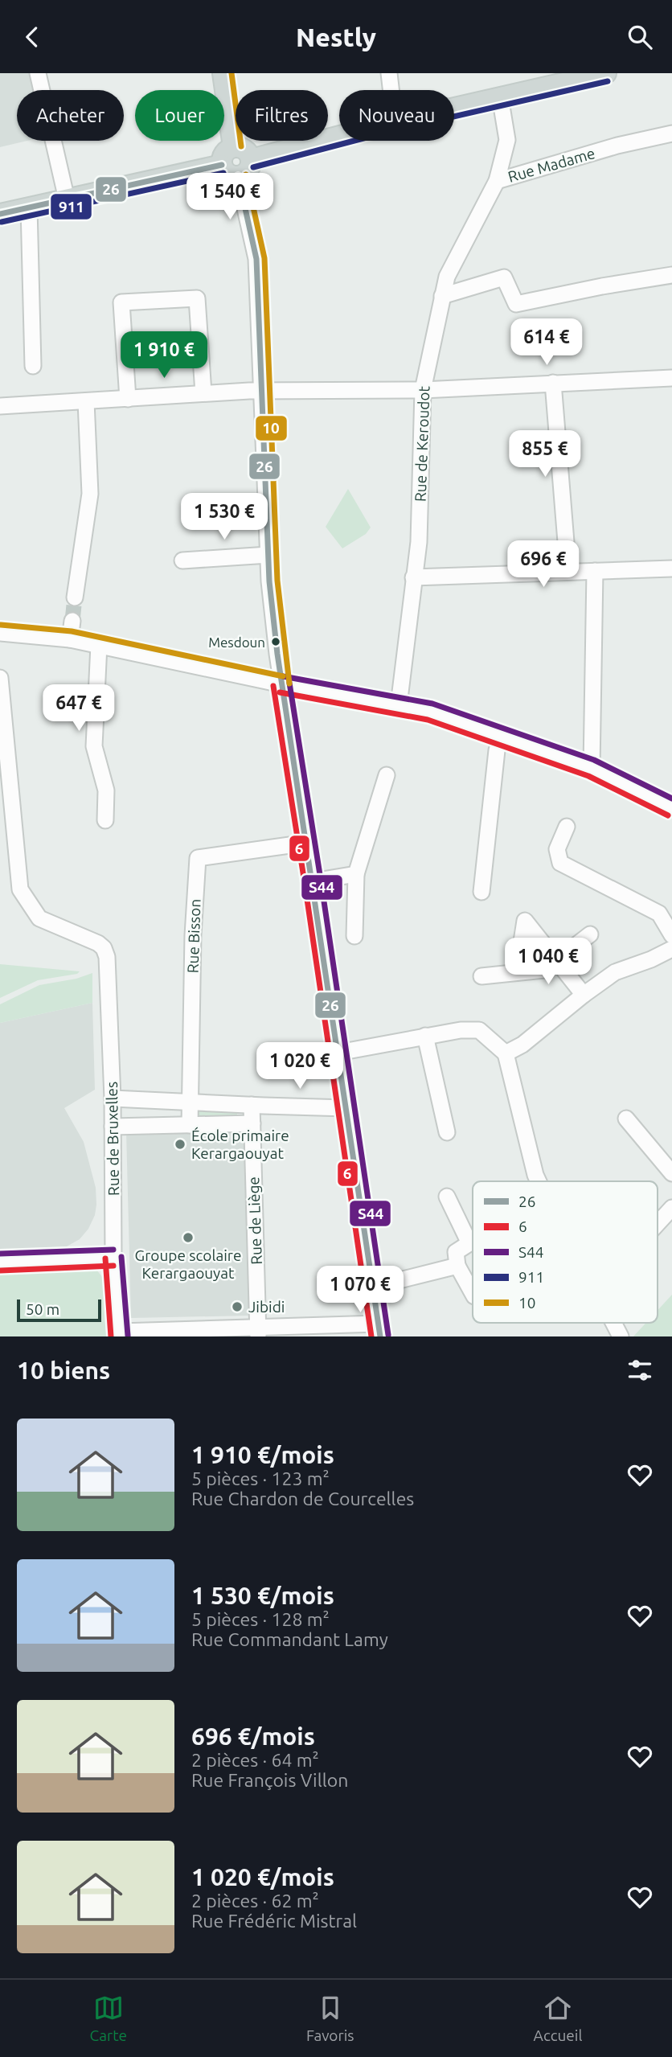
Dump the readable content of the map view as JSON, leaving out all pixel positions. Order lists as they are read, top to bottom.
{
  "streets": {
    "street": [
      "Rue Madame",
      "Rue de Keroudot",
      "Rue Bisson",
      "Rue de Bruxelles",
      "Rue de Liège"
    ]
  },
  "crossings": [
    ["Rue Madame", "Rue de Keroudot"]
  ],
  "places": [
    "Mesdoun",
    "École primaire Kerargaouyat",
    "Groupe scolaire Kerargaouyat",
    "Jibidi"
  ],
  "lines": [
    "transit line 10",
    "transit line 911",
    "transit line 26",
    "transit line S44",
    "transit line 6"
  ],
  "legend": [
    "26",
    "6",
    "S44",
    "911",
    "10"
  ],
  "scale_bar": "50 m",
  "page": {
    "header": "Nestly",
    "chip": [
      "Acheter",
      "Louer",
      "Filtres",
      "Nouveau"
    ],
    "price": [
      "1 540 €",
      "614 €",
      "1 910 €",
      "855 €",
      "1 530 €",
      "696 €",
      "647 €",
      "1 040 €",
      "1 020 €",
      "1 070 €"
    ],
    "scale": "50 m",
    "heading": "10 biens",
    "list": [
      {
        "name": "1 910 €/mois",
        "note": "5 pièces · 123 m² · Rue Chardon de Courcelles"
      },
      {
        "name": "1 530 €/mois",
        "note": "5 pièces · 128 m² · Rue Commandant Lamy"
      },
      {
        "name": "696 €/mois",
        "note": "2 pièces · 64 m² · Rue François Villon"
      },
      {
        "name": "1 020 €/mois",
        "note": "2 pièces · 62 m² · Rue Frédéric Mistral"
      }
    ],
    "tabs": ["Carte", "Favoris", "Accueil"]
  }
}
